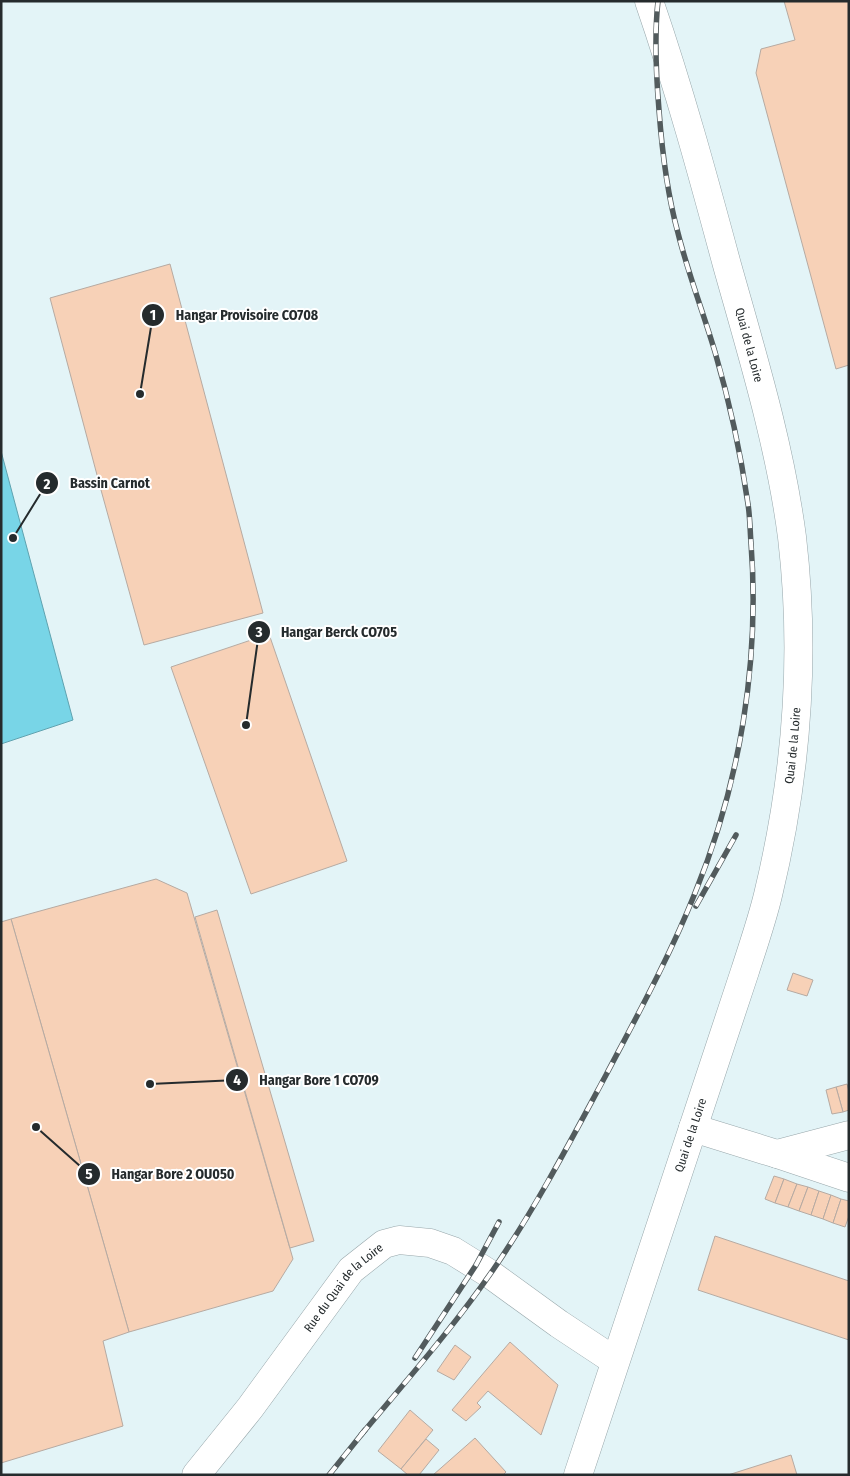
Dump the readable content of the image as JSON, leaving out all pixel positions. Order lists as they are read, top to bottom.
{
  "streets": {
    "street": ["Quai de la Loire", "Rue du Quai de la Loire"]
  },
  "crossings": [
    ["Quai de la Loire", "Rue du Quai de la Loire"]
  ],
  "places": [
    "Hangar Provisoire CO708",
    "Bassin Carnot",
    "Hangar Berck CO705",
    "Hangar Bore 1 CO709",
    "Hangar Bore 2 OU050"
  ]
}
